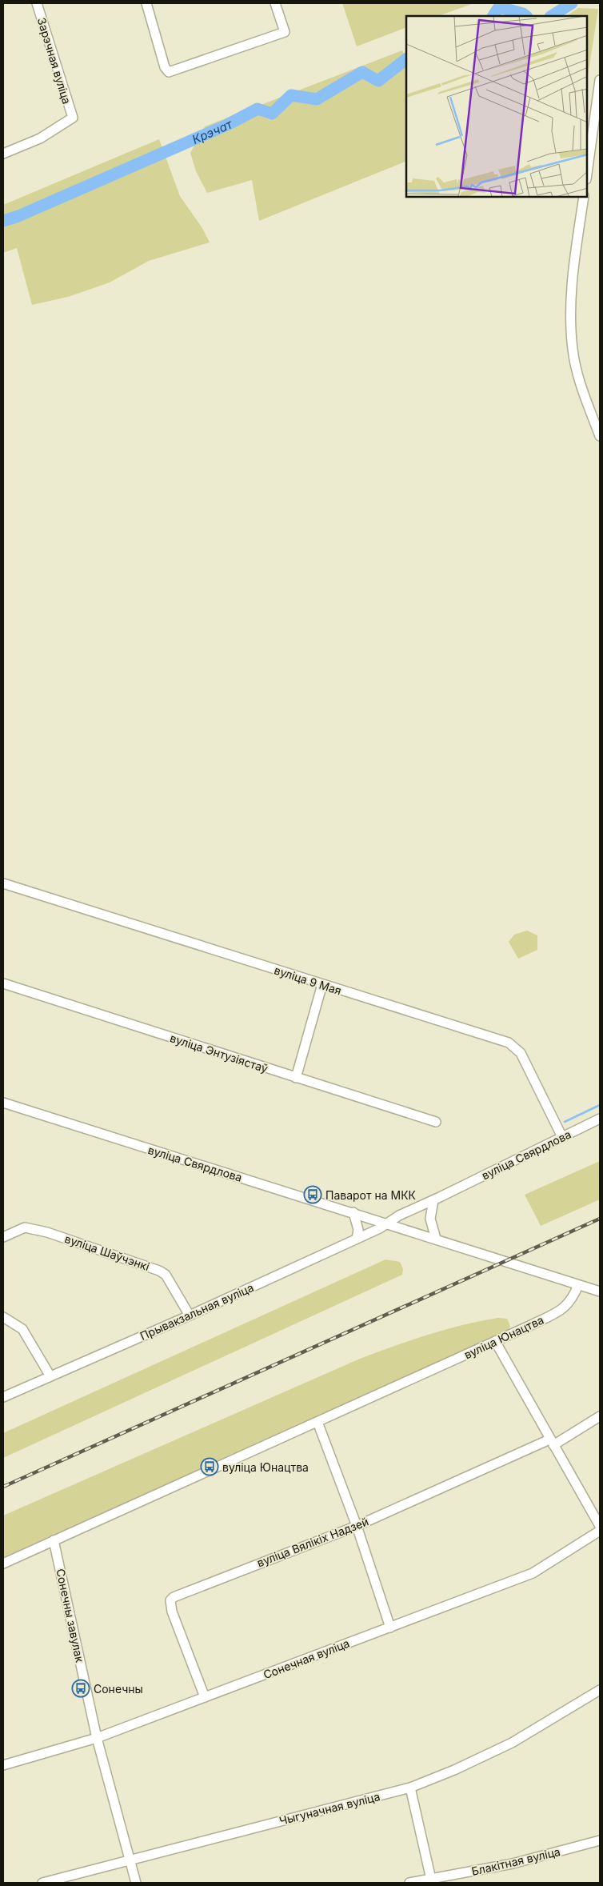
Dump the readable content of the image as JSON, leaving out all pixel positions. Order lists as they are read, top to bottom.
{
  "streets": {
    "street": [
      "Зарэчная вуліца",
      "вуліца 9 Мая",
      "вуліца Энтузіястаў",
      "вуліца Свярдлова",
      "вуліца Шаўчэнкі",
      "Прывакзальная вуліца",
      "вуліца Юнацтва",
      "вуліца Вялікіх Надзей",
      "Сонечны завулак",
      "Сонечная вуліца",
      "Чыгуначная вуліца",
      "Блакітная вуліца"
    ]
  },
  "crossings": [
    ["вуліца 9 Мая", "вуліца Свярдлова"],
    ["вуліца Свярдлова", "Прывакзальная вуліца"],
    ["вуліца Свярдлова", "вуліца Юнацтва"],
    ["вуліца Шаўчэнкі", "Прывакзальная вуліца"],
    ["вуліца Юнацтва", "Сонечны завулак"],
    ["вуліца Вялікіх Надзей", "Сонечная вуліца"],
    ["Сонечны завулак", "Сонечная вуліца"],
    ["Сонечны завулак", "Чыгуначная вуліца"]
  ],
  "water": ["Крэчат"],
  "places": {
    "bus stop": ["Паварот на МКК", "вуліца Юнацтва", "Сонечны"]
  }
}
